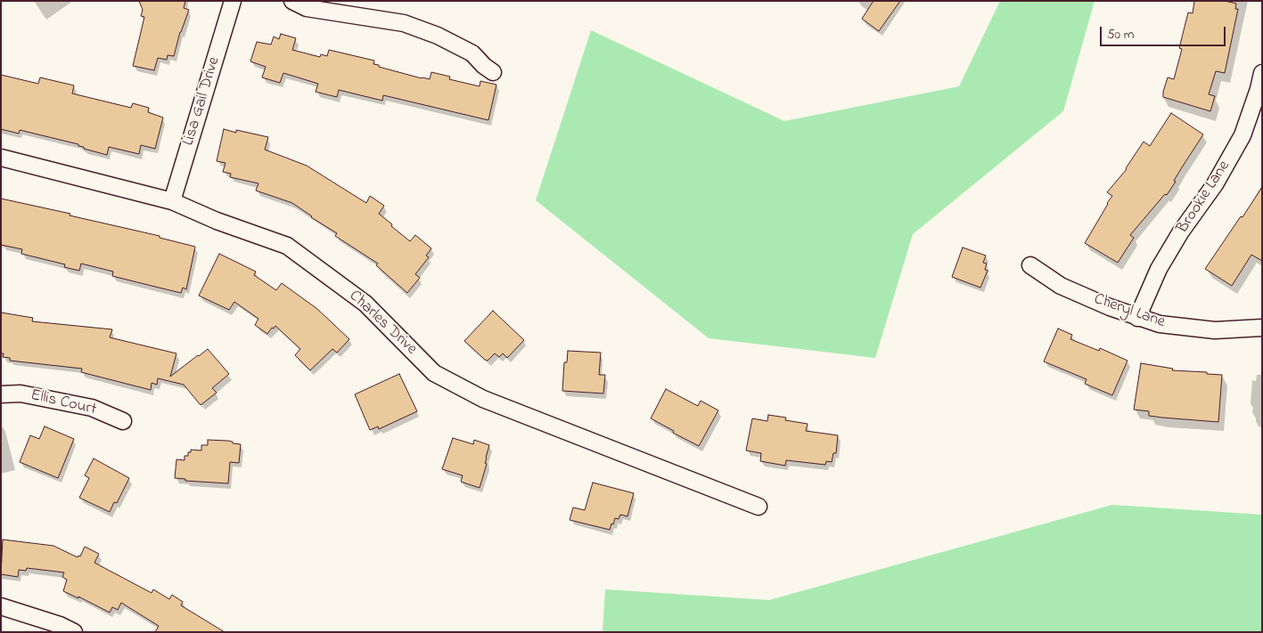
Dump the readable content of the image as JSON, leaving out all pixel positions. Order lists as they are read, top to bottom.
{
  "streets": {
    "street": [
      "Lisa Gail Drive",
      "Brookie Lane",
      "Cheryl Lane",
      "Charles Drive",
      "Ellis Court"
    ]
  },
  "crossings": [
    ["Lisa Gail Drive", "Charles Drive"],
    ["Brookie Lane", "Cheryl Lane"]
  ],
  "scale_bar": "50 m"
}
